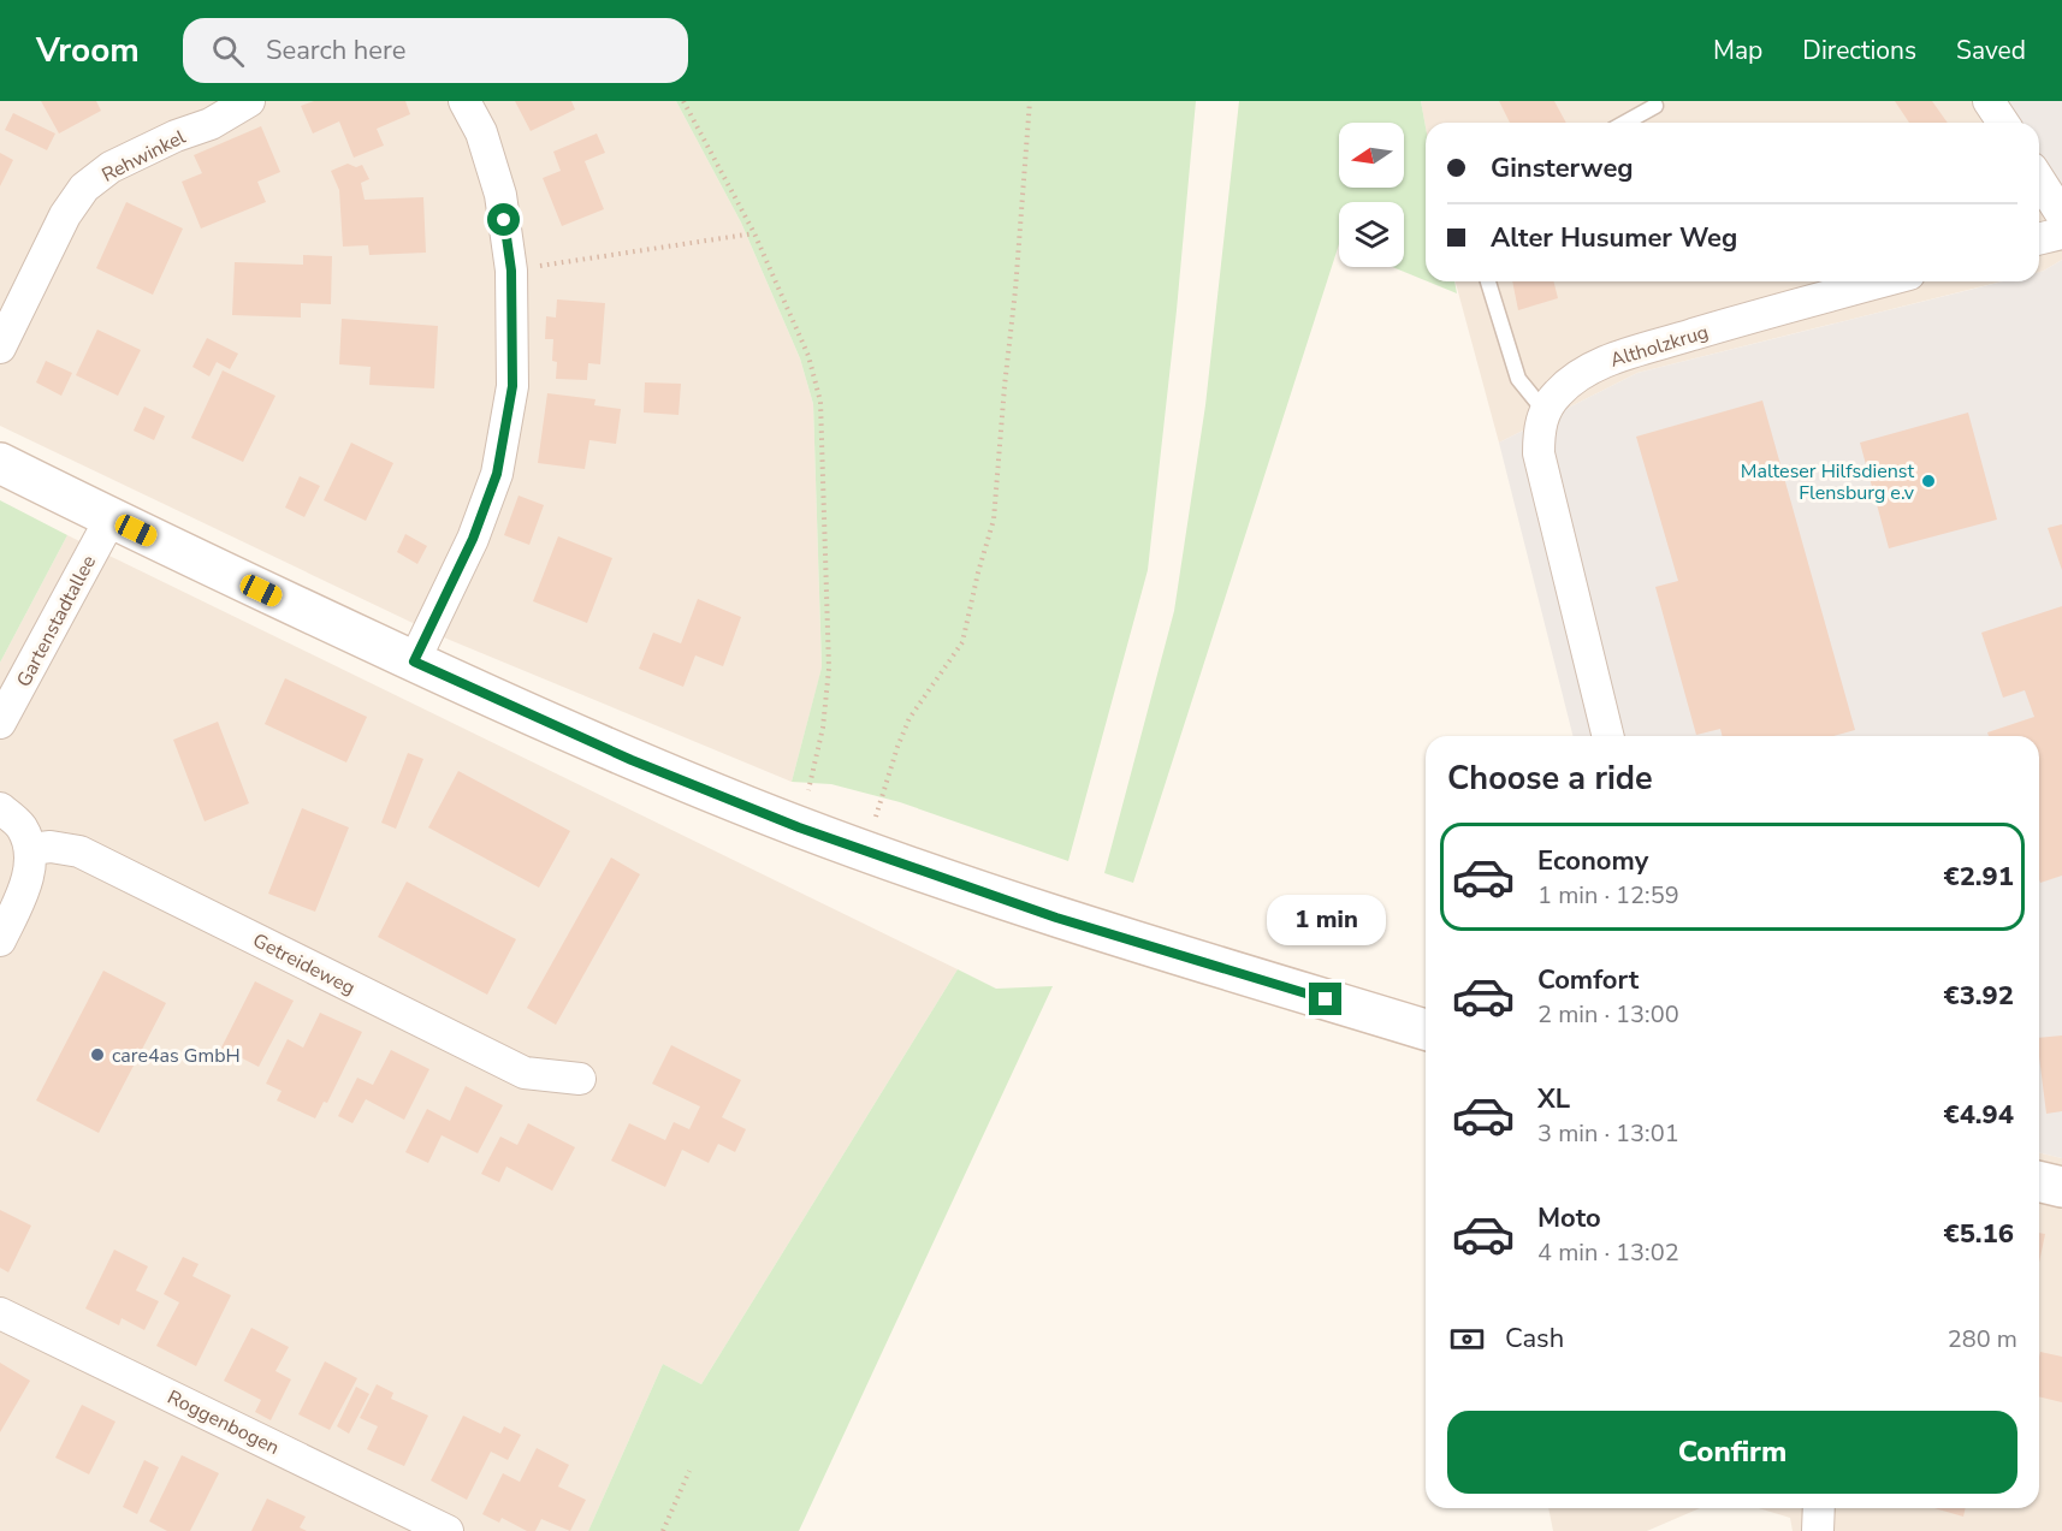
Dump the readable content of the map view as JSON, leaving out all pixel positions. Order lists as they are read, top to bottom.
{
  "streets": {
    "street": [
      "Rehwinkel",
      "Altholzkrug",
      "Gartenstadtallee",
      "Getreideweg",
      "Roggenbogen"
    ]
  },
  "places": ["Malteser Hilfsdienst Flensburg e.v", "care4as GmbH"],
  "north": "left",
  "page": {
    "header": "Vroom",
    "search": "Search here",
    "nav": ["Map", "Directions", "Saved"],
    "banner": ["Ginsterweg", "Alter Husumer Weg"],
    "heading": "Choose a ride",
    "list": [
      {
        "name": "Economy",
        "note": "1 min · 12:59",
        "value": "€2.91"
      },
      {
        "name": "Comfort",
        "note": "2 min · 13:00",
        "value": "€3.92"
      },
      {
        "name": "XL",
        "note": "3 min · 13:01",
        "value": "€4.94"
      },
      {
        "name": "Moto",
        "note": "4 min · 13:02",
        "value": "€5.16"
      }
    ],
    "bubble": "1 min",
    "pay": ["Cash", "280 m"],
    "buttons": "Confirm"
  }
}
